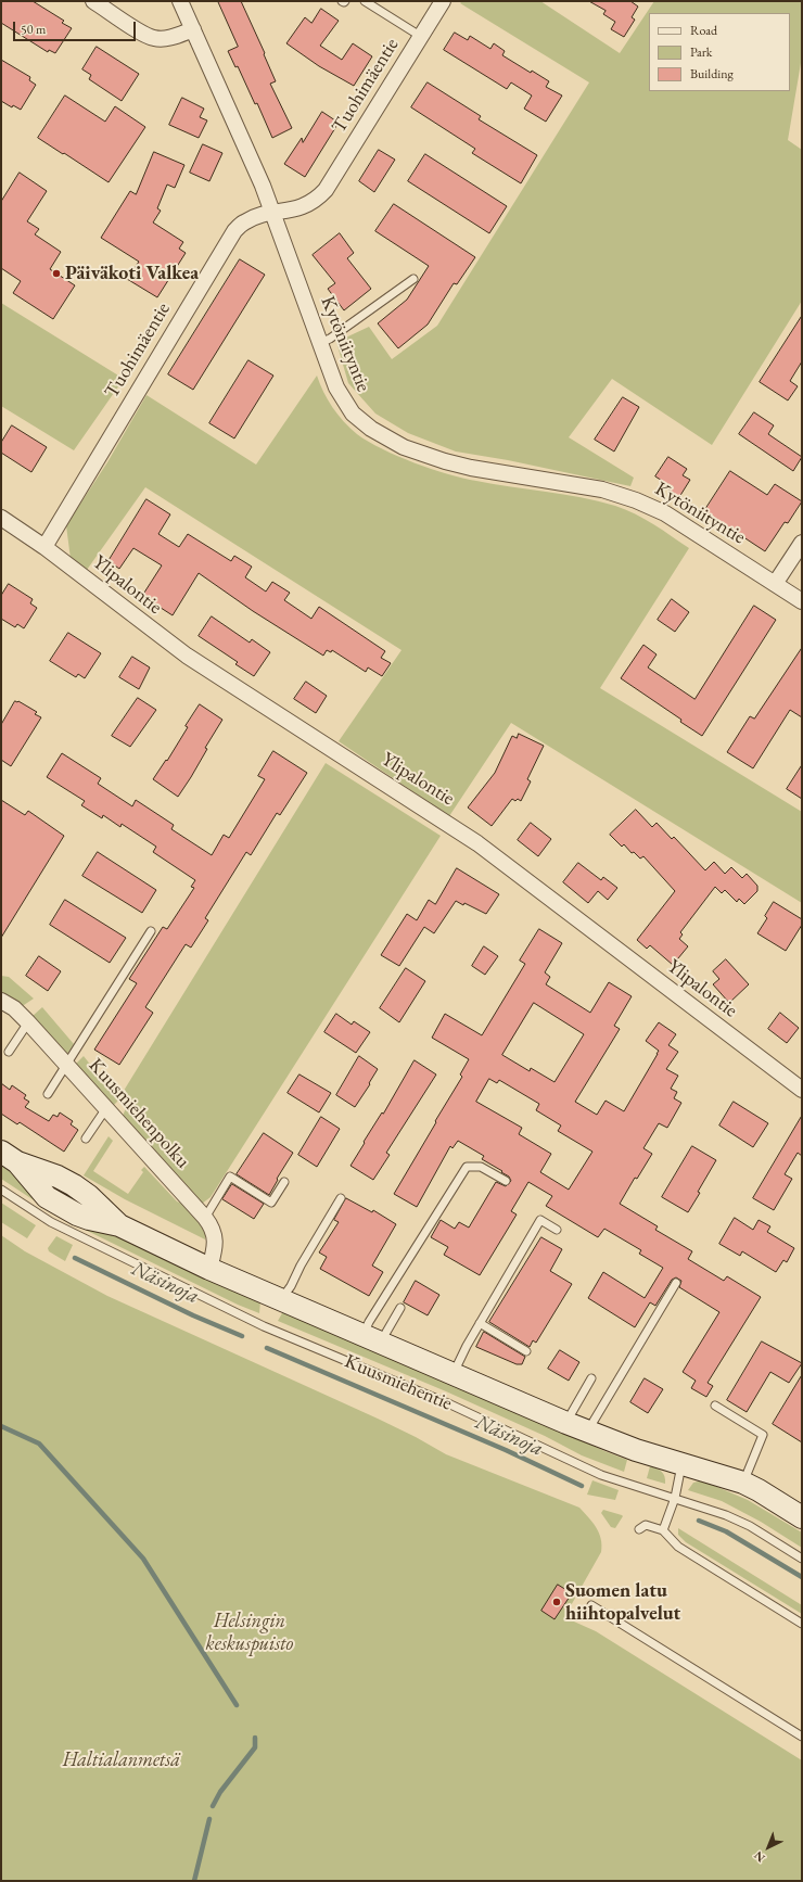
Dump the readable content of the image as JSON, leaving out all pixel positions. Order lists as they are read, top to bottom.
{
  "streets": {
    "main road": ["Kuusmiehentie"],
    "street": [
      "Tuohimäentie",
      "Kytöniityntie",
      "Ylipalontie",
      "Kuusmiehenpolku"
    ]
  },
  "crossings": [
    ["Tuohimäentie", "Kytöniityntie"],
    ["Tuohimäentie", "Ylipalontie"],
    ["Kuusmiehenpolku", "Kuusmiehentie"]
  ],
  "water": ["Näsinoja"],
  "parks": ["Helsingin keskuspuisto", "Haltialanmetsä"],
  "places": ["Päiväkoti Valkea", "Suomen latu hiihtopalvelut"],
  "legend": ["Road", "Park", "Building"],
  "scale_bar": "50 m",
  "north": "bottom left"
}
